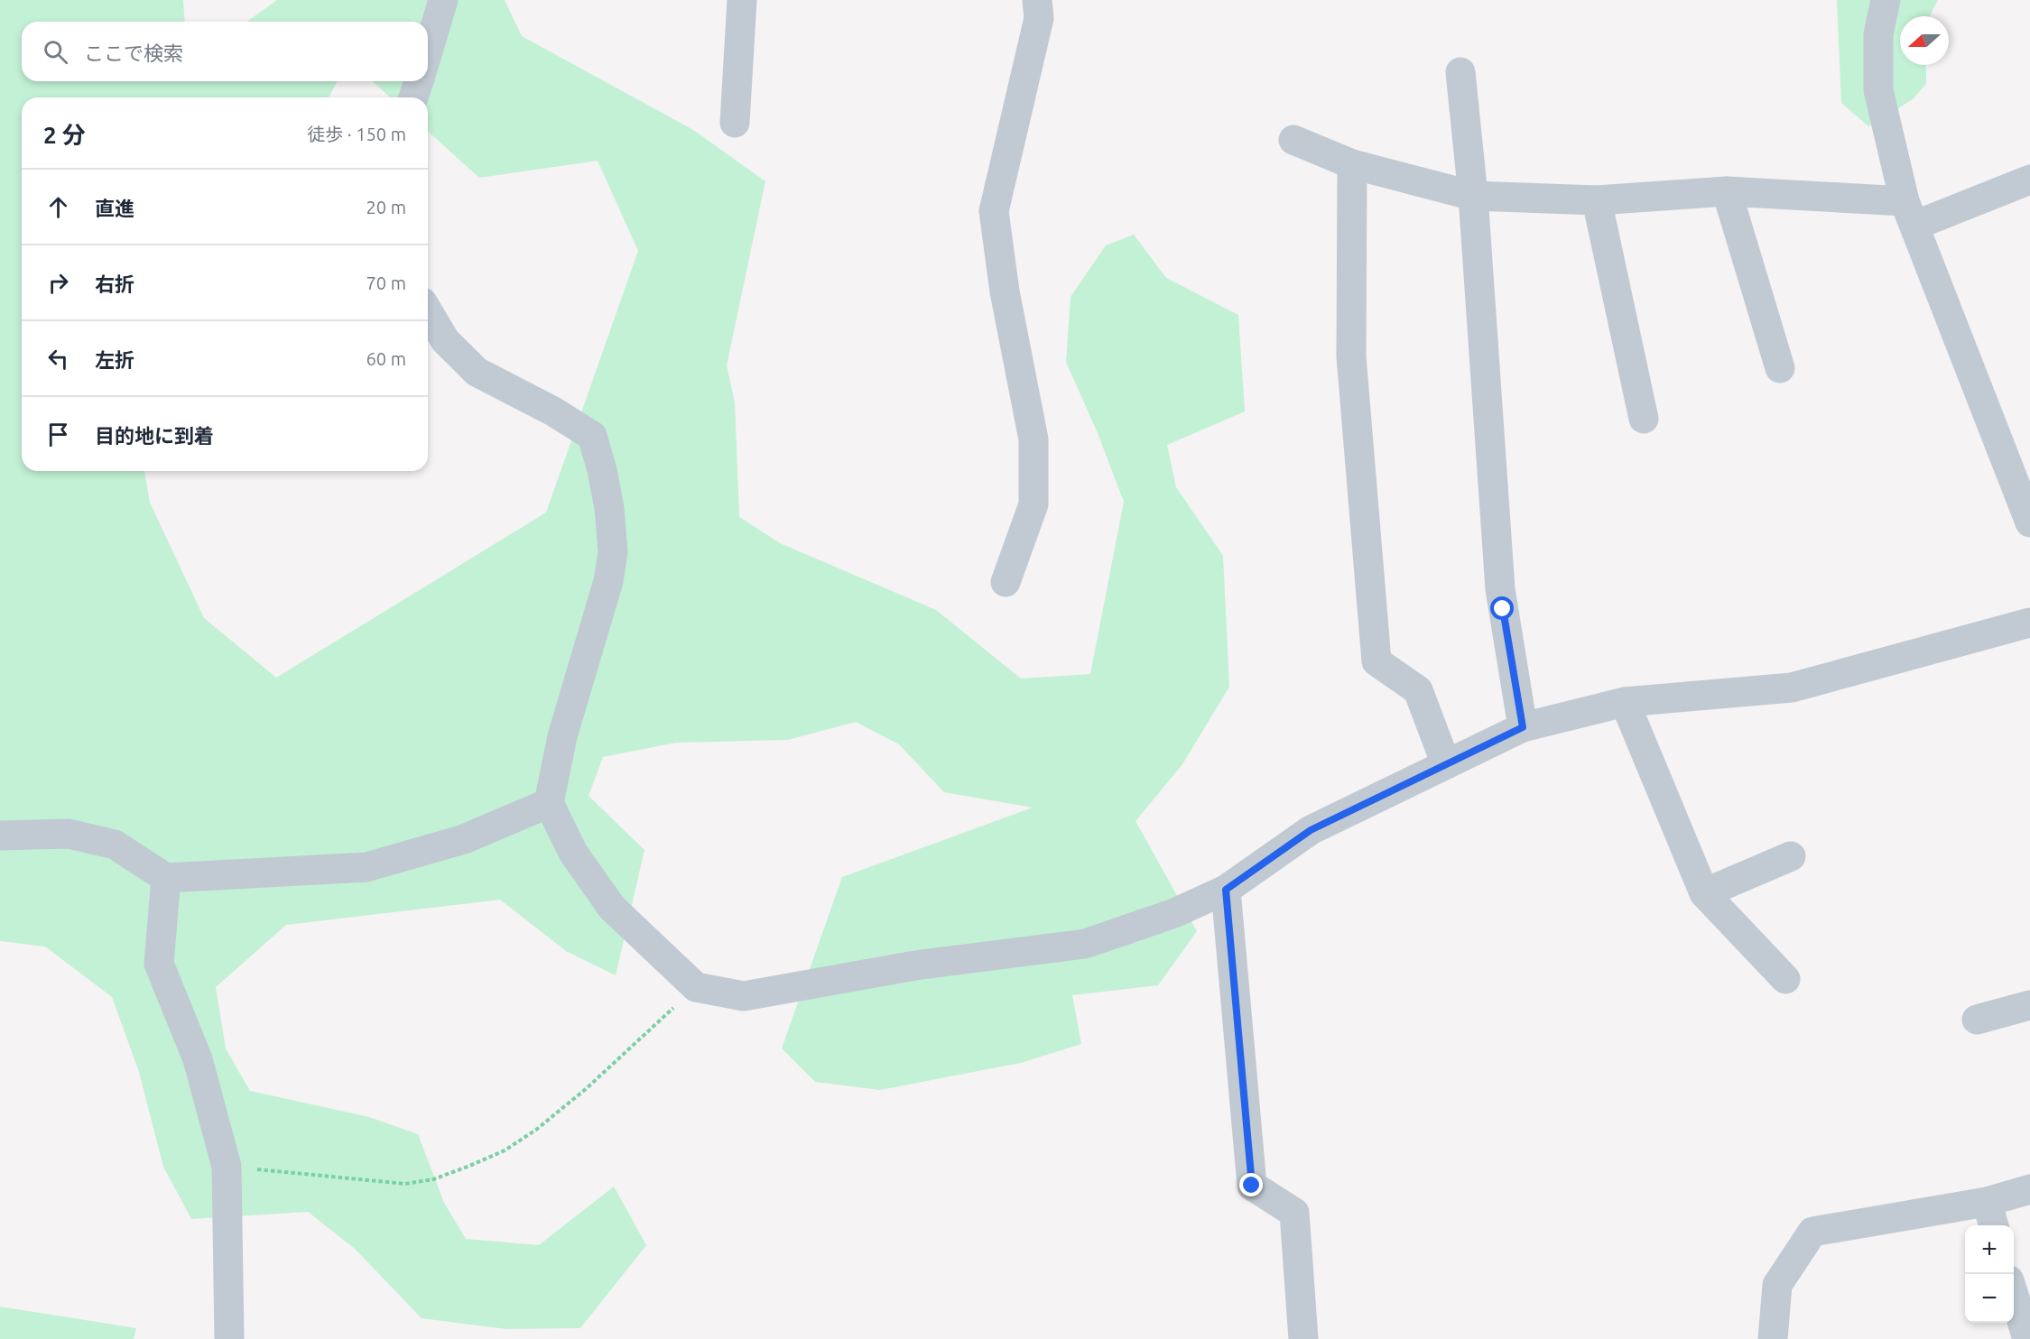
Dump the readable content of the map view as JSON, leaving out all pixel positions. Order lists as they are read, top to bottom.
{
  "north": "left",
  "page": {
    "search": "ここで検索",
    "heading": ["2 分", "徒歩 · 150 m"],
    "list": [
      ["直進", "20 m"],
      ["右折", "70 m"],
      ["左折", "60 m"],
      "目的地に到着"
    ],
    "map_buttons": ["+", "−"]
  }
}
